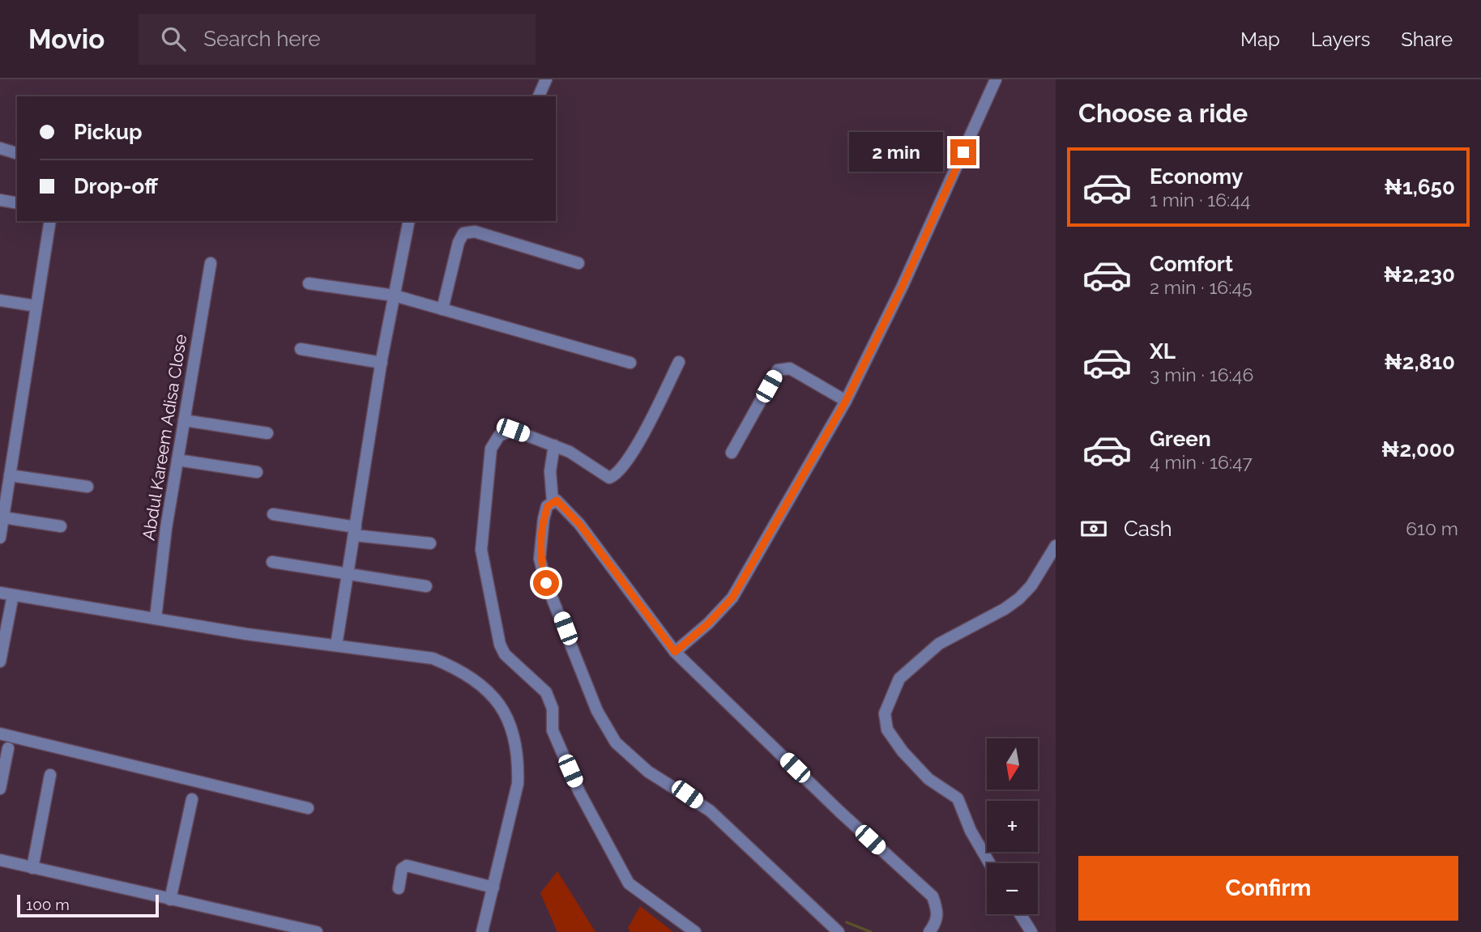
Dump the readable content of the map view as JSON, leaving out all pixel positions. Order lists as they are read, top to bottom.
{
  "streets": {
    "street": ["Abdul Kareem Adisa Close"]
  },
  "scale_bar": "100 m",
  "north": "bottom",
  "page": {
    "header": "Movio",
    "search": "Search here",
    "nav": ["Map", "Layers", "Share"],
    "heading": "Choose a ride",
    "banner": ["Pickup", "Drop-off"],
    "bubble": "2 min",
    "list": [
      {
        "name": "Economy",
        "note": "1 min · 16:44",
        "value": "₦1,650"
      },
      {
        "name": "Comfort",
        "note": "2 min · 16:45",
        "value": "₦2,230"
      },
      {
        "name": "XL",
        "note": "3 min · 16:46",
        "value": "₦2,810"
      },
      {
        "name": "Green",
        "note": "4 min · 16:47",
        "value": "₦2,000"
      }
    ],
    "pay": ["Cash", "610 m"],
    "map_buttons": ["+", "−"],
    "buttons": "Confirm",
    "scale": "100 m"
  }
}
